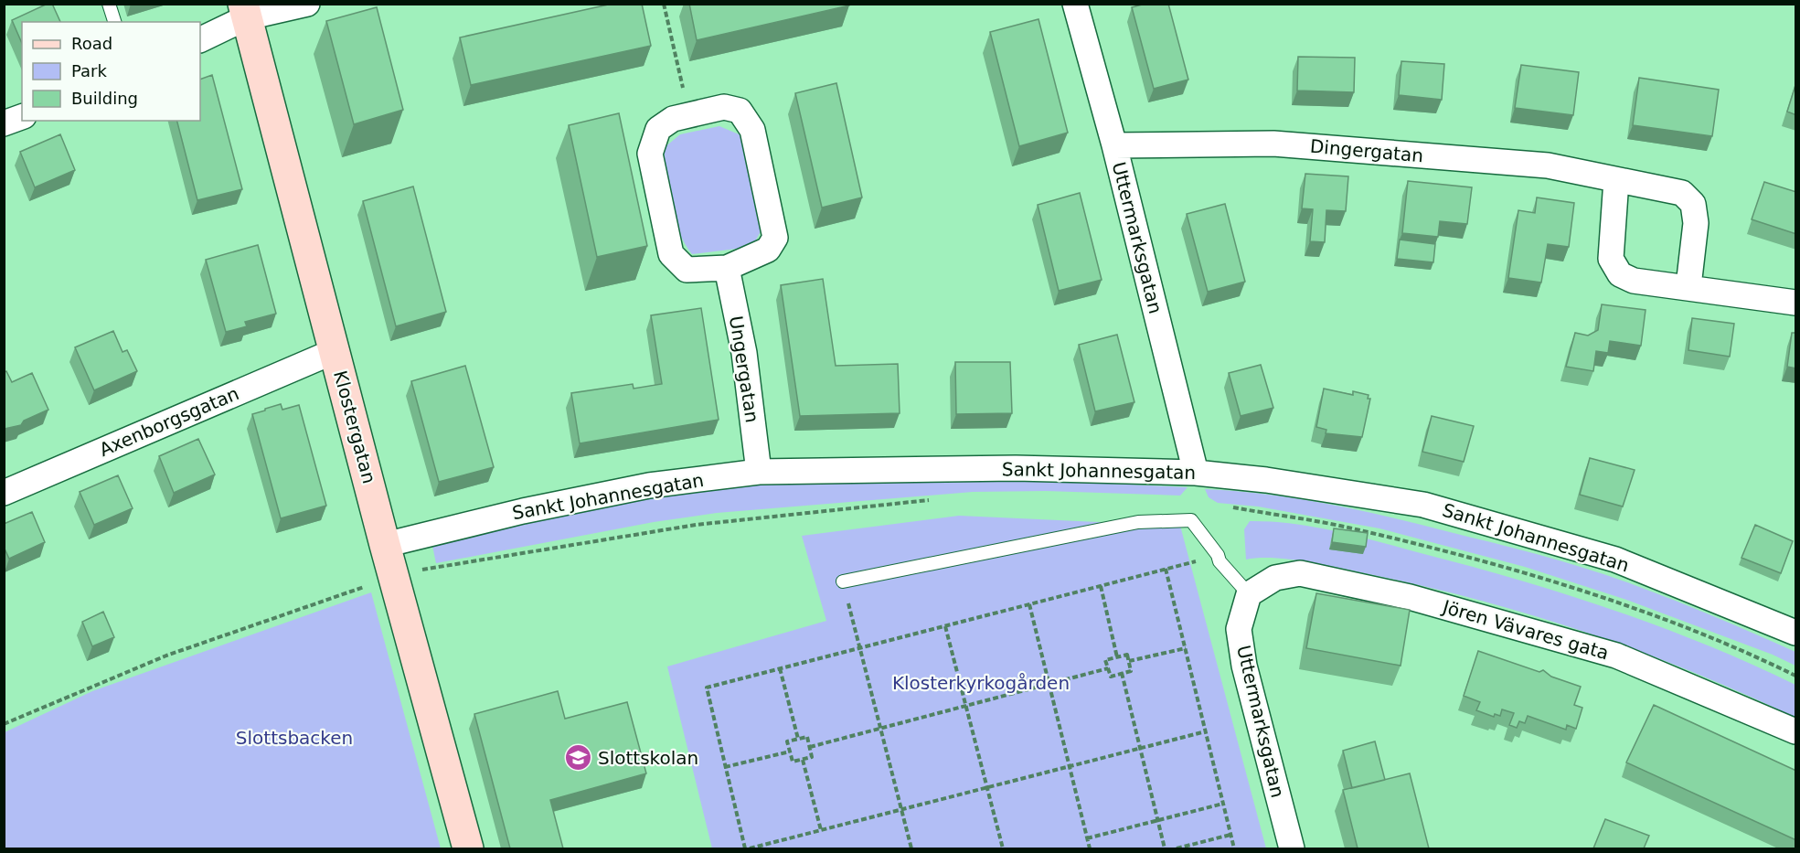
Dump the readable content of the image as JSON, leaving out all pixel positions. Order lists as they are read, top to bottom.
{
  "streets": {
    "street": [
      "Dingergatan",
      "Uttermarksgatan",
      "Ungergatan",
      "Axenborgsgatan",
      "Klostergatan",
      "Sankt Johannesgatan",
      "Jören Vävares gata"
    ]
  },
  "crossings": [
    ["Dingergatan", "Uttermarksgatan"],
    ["Uttermarksgatan", "Sankt Johannesgatan"],
    ["Uttermarksgatan", "Jören Vävares gata"],
    ["Ungergatan", "Sankt Johannesgatan"],
    ["Axenborgsgatan", "Klostergatan"],
    ["Klostergatan", "Sankt Johannesgatan"]
  ],
  "parks": ["Klosterkyrkogården", "Slottsbacken"],
  "places": {
    "school or university": ["Slottskolan"]
  },
  "legend": ["Road", "Park", "Building"]
}
